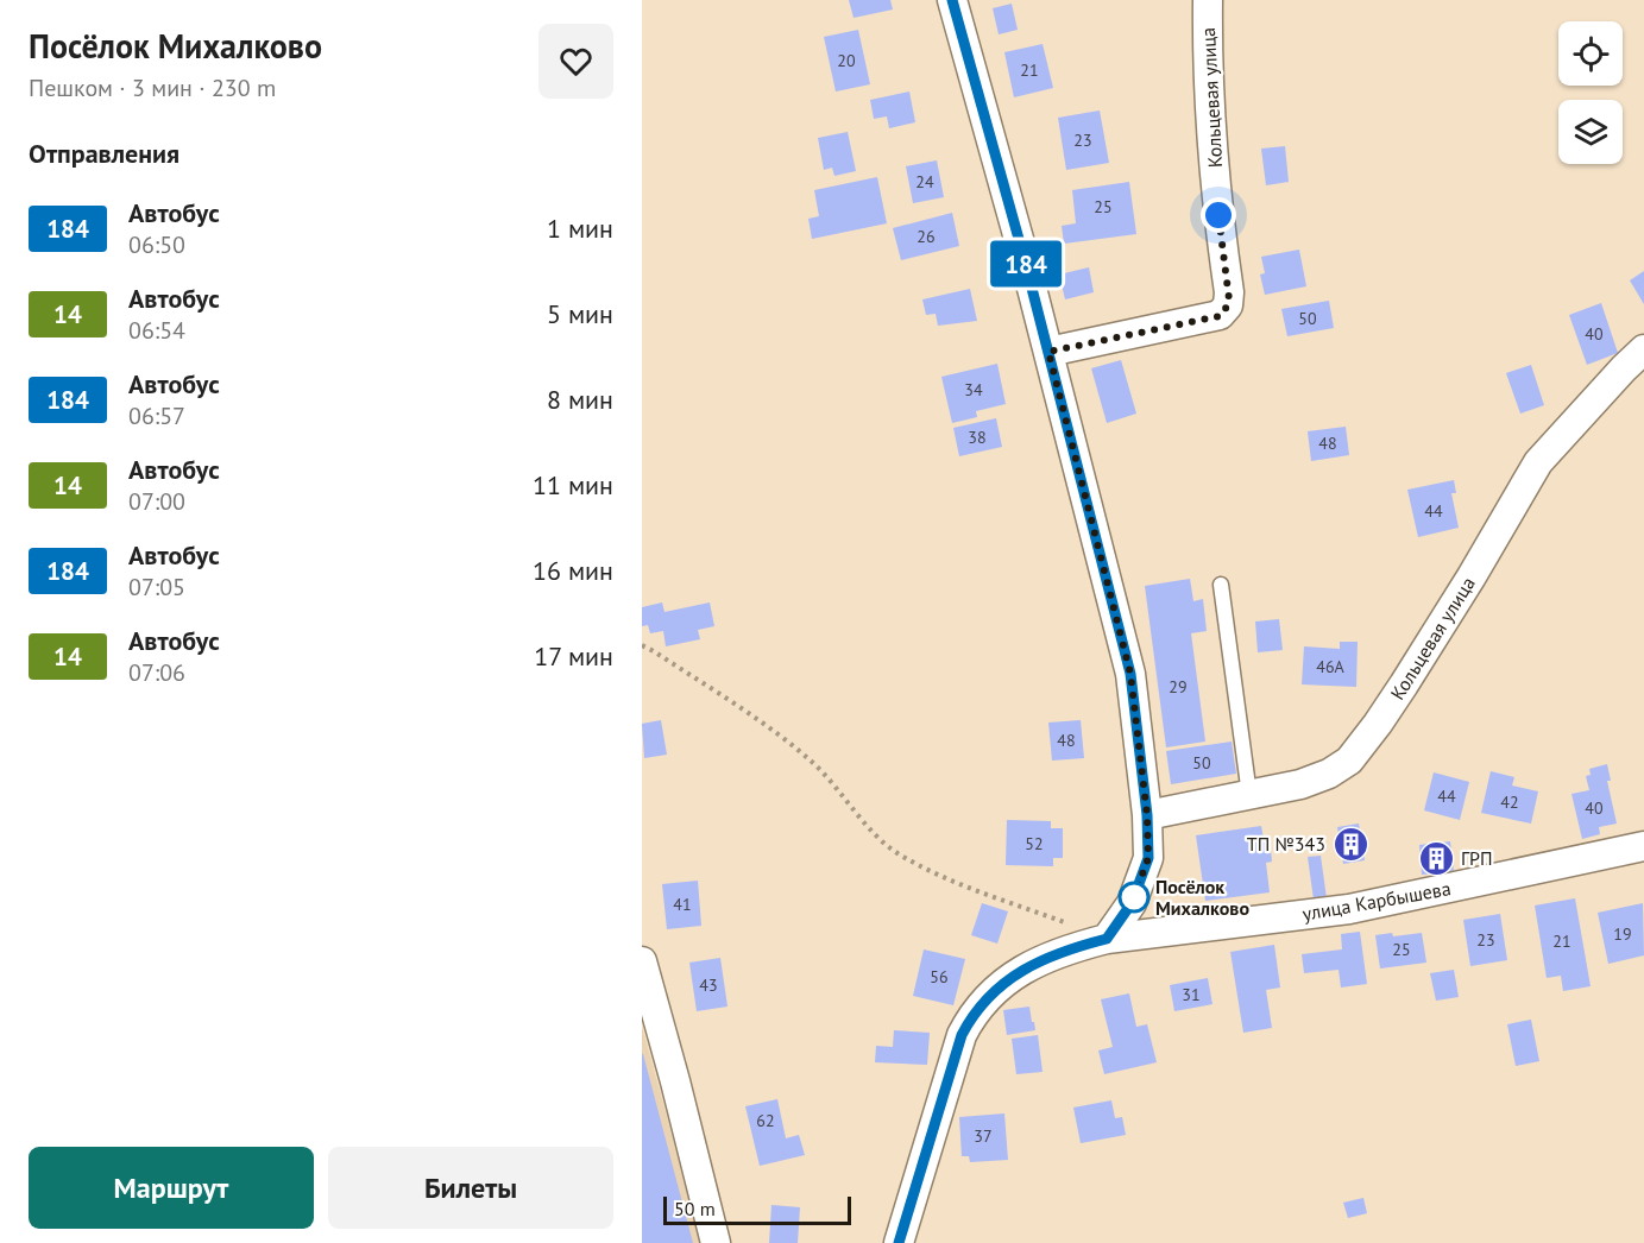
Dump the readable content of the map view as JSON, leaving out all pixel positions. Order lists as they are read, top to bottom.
{
  "streets": {
    "street": ["Кольцевая улица", "улица Карбышева"]
  },
  "places": {
    "building": ["ТП №343", "ГРП"],
    "other": ["Посёлок Михалково"]
  },
  "lines": ["bus line 184"],
  "house_numbers": [
    "20",
    "21",
    "23",
    "24",
    "25",
    "26",
    "50",
    "40",
    "34",
    "38",
    "48",
    "44",
    "46А",
    "29",
    "48",
    "50",
    "44",
    "42",
    "40",
    "52",
    "41",
    "19",
    "23",
    "21",
    "25",
    "56",
    "43",
    "31",
    "62",
    "37"
  ],
  "scale_bar": "50 m",
  "page": {
    "heading": [
      ["Посёлок Михалково", "Пешком · 3 мин · 230 m"],
      "Отправления"
    ],
    "on_map": "184",
    "list": [
      {
        "mark": "184",
        "name": "Автобус",
        "note": "06:50",
        "value": "1 мин"
      },
      {
        "mark": "14",
        "name": "Автобус",
        "note": "06:54",
        "value": "5 мин"
      },
      {
        "mark": "184",
        "name": "Автобус",
        "note": "06:57",
        "value": "8 мин"
      },
      {
        "mark": "14",
        "name": "Автобус",
        "note": "07:00",
        "value": "11 мин"
      },
      {
        "mark": "184",
        "name": "Автобус",
        "note": "07:05",
        "value": "16 мин"
      },
      {
        "mark": "14",
        "name": "Автобус",
        "note": "07:06",
        "value": "17 мин"
      }
    ],
    "buttons": ["Маршрут", "Билеты"],
    "scale": "50 m"
  }
}
